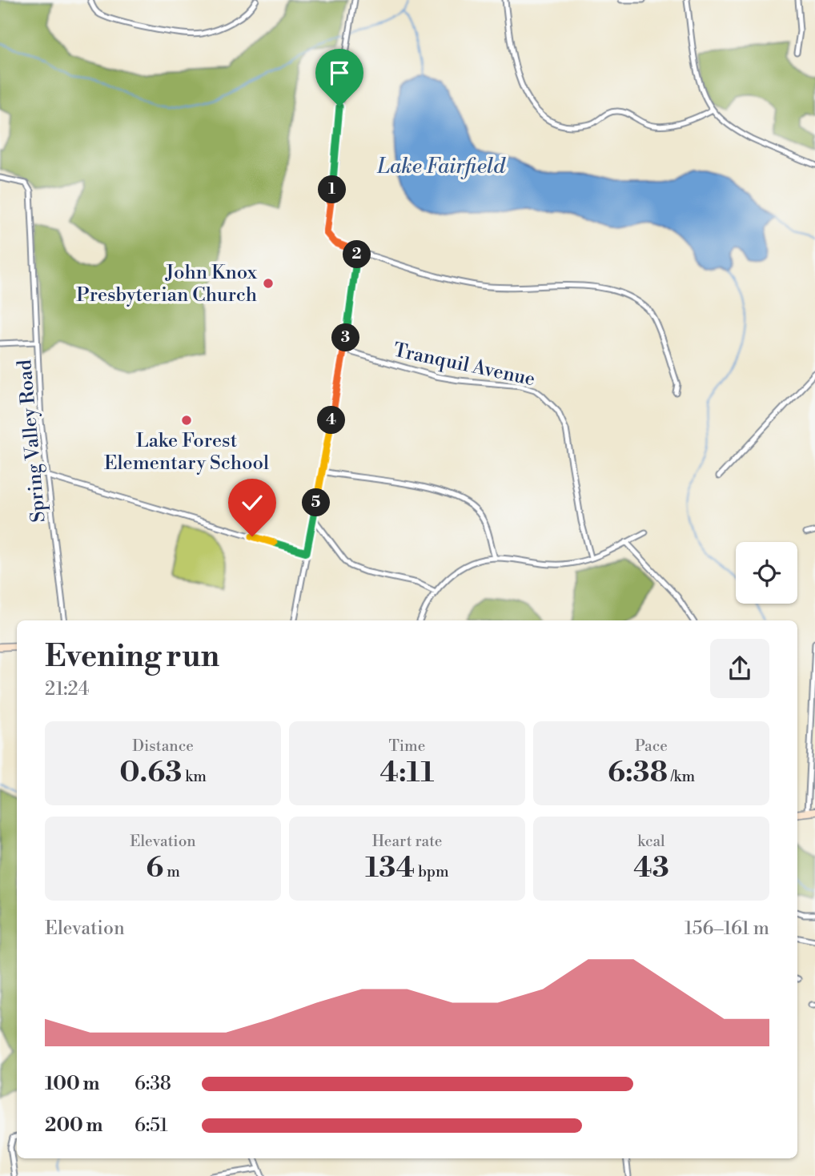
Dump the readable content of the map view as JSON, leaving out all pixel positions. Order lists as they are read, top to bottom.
{
  "streets": {
    "street": ["Tranquil Avenue", "Spring Valley Road"]
  },
  "water": ["Lake Fairfield"],
  "places": ["John Knox Presbyterian Church", "Lake Forest Elementary School"],
  "page": {
    "pins": [
      "1",
      "2",
      "3",
      "4",
      "5"
    ],
    "heading": ["Evening run", "21:24"],
    "stats": [
      ["Distance", "0.63 km"],
      ["Time", "4:11"],
      ["Pace", "6:38 /km"],
      ["Elevation", "6 m"],
      ["Heart rate", "134 bpm"],
      ["kcal", "43"]
    ],
    "chart": ["Elevation", "156–161 m"],
    "list": [
      {
        "name": "100 m",
        "note": "6:38"
      },
      {
        "name": "200 m",
        "note": "6:51"
      }
    ]
  }
}
